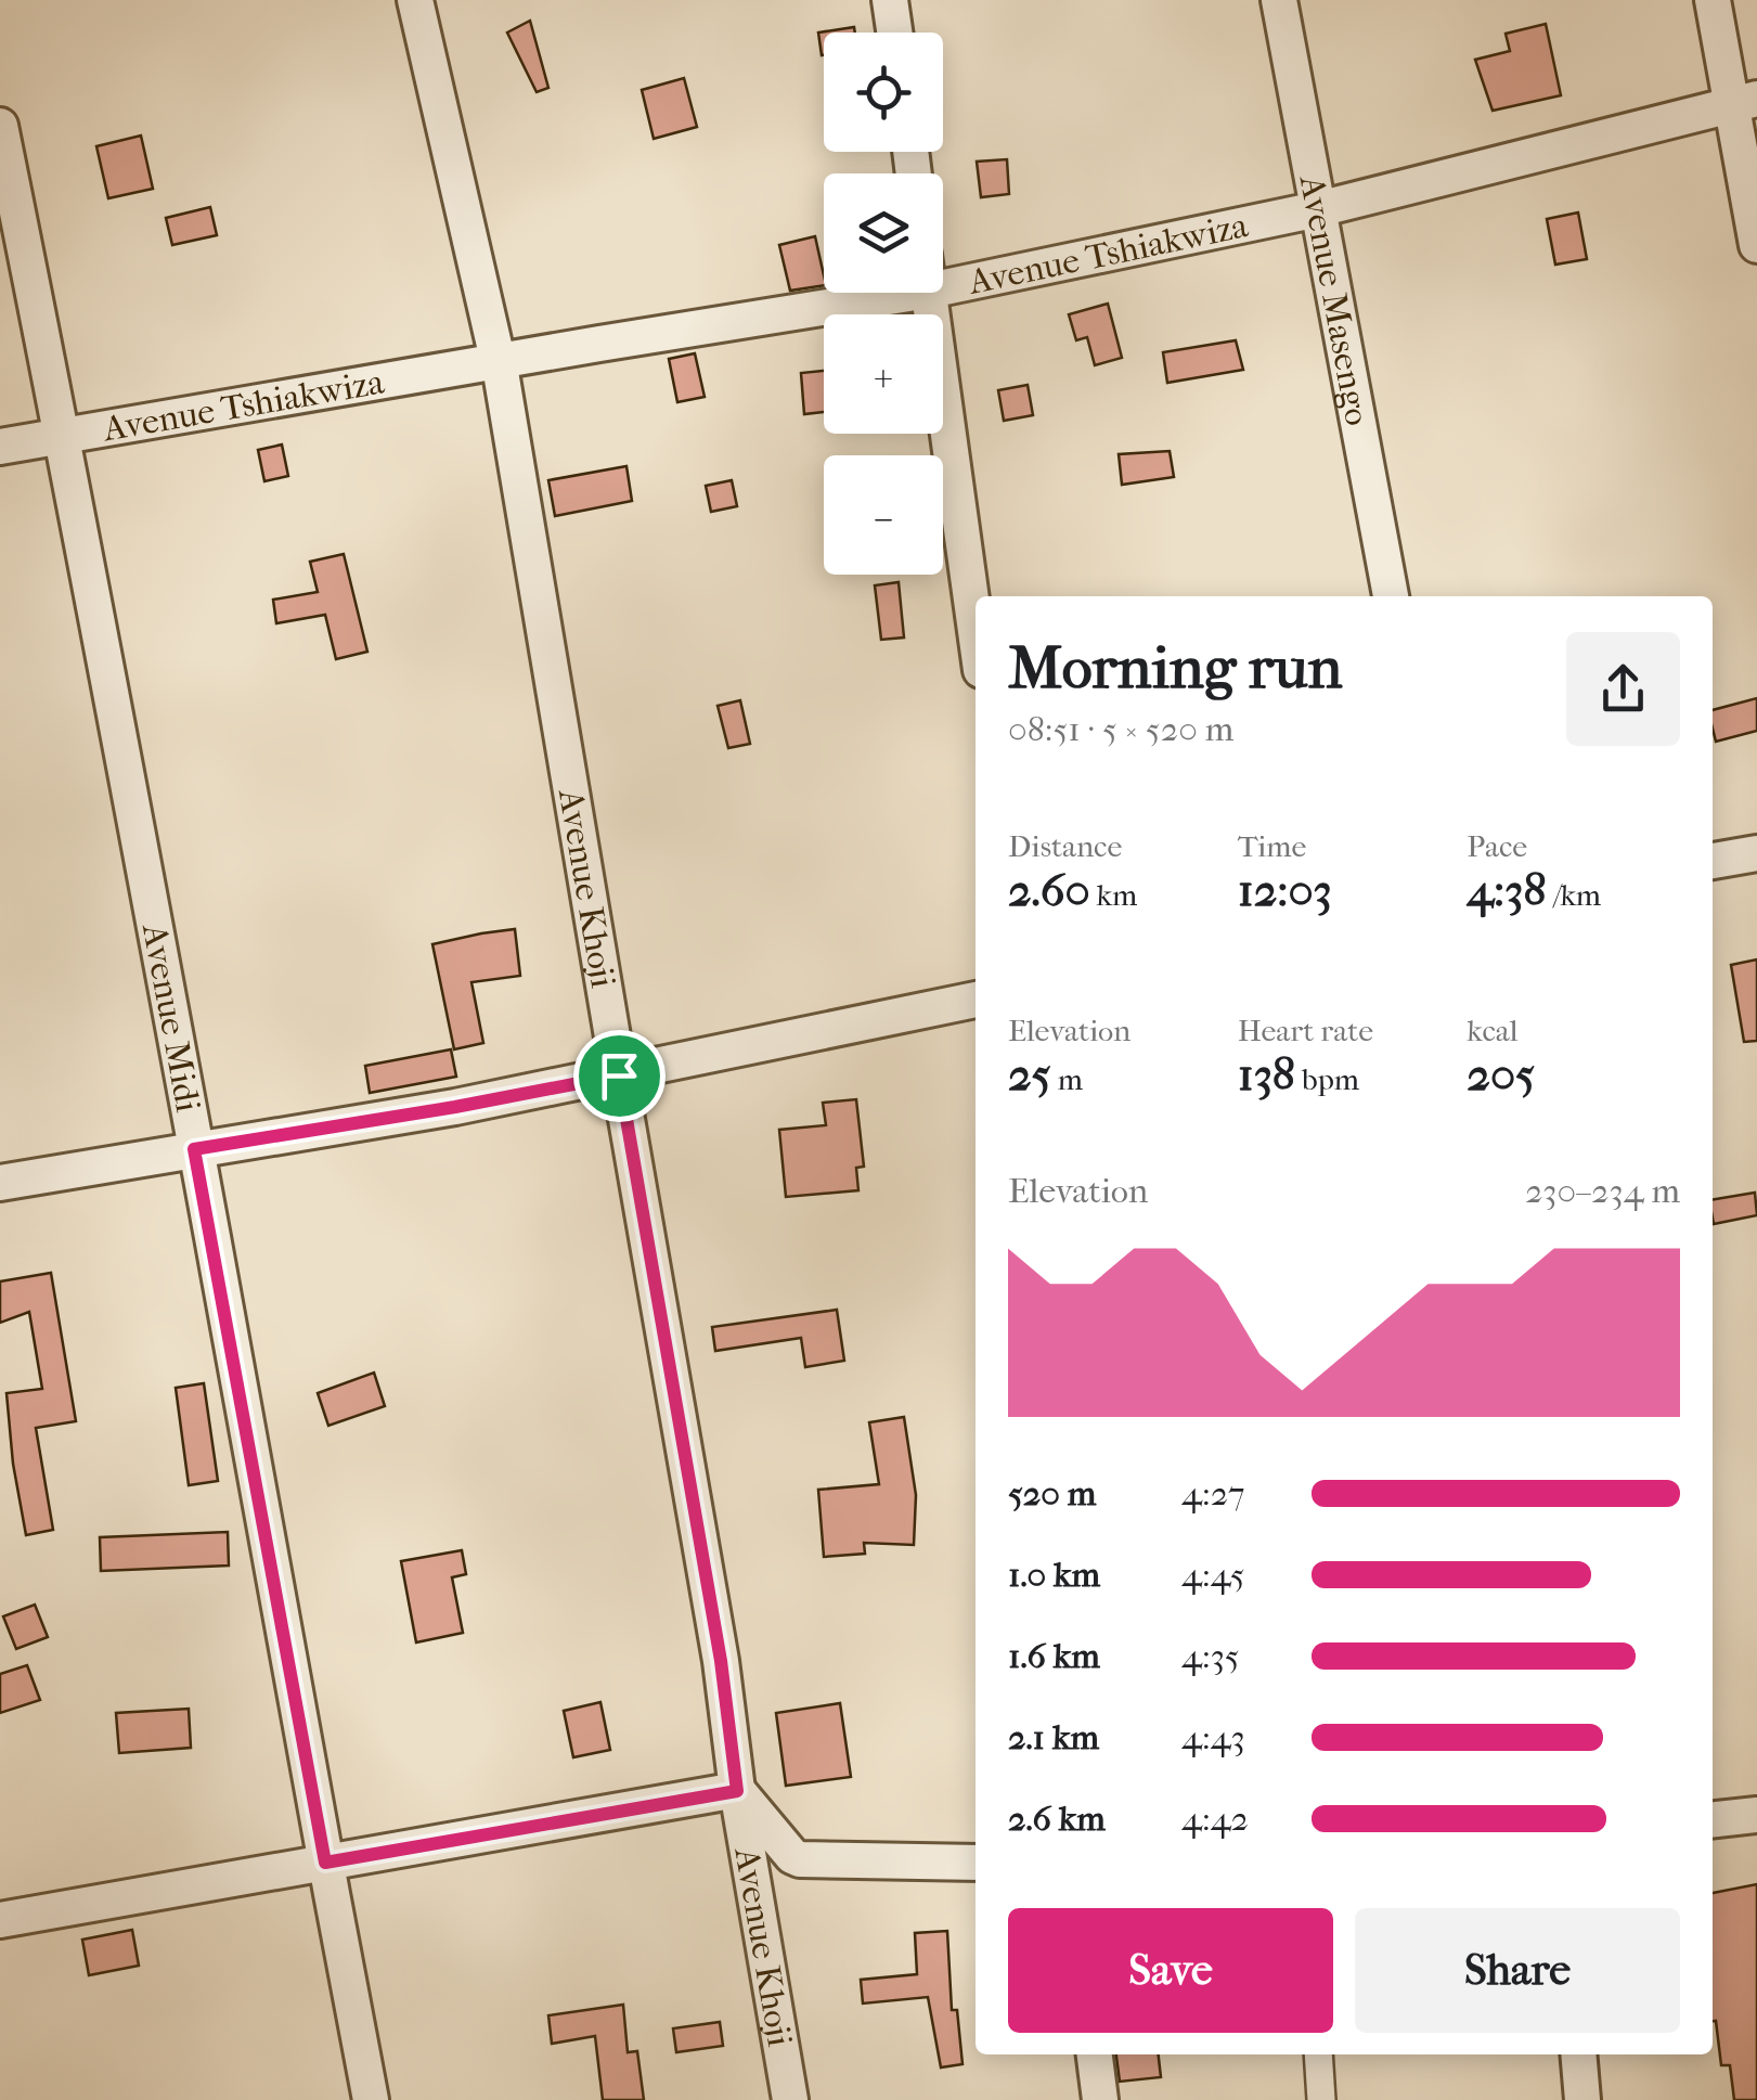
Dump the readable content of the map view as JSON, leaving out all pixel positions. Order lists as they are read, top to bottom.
{
  "streets": {
    "street": [
      "Avenue Tshiakwiza",
      "Avenue Masengo",
      "Avenue Khoji",
      "Avenue Midi"
    ]
  },
  "crossings": [
    ["Avenue Tshiakwiza", "Avenue Masengo"],
    ["Avenue Tshiakwiza", "Avenue Khoji"],
    ["Avenue Tshiakwiza", "Avenue Midi"]
  ],
  "page": {
    "map_buttons": ["+", "−"],
    "heading": ["Morning run", "08:51 · 5 × 520 m"],
    "stats": [
      ["Distance", "2.60 km"],
      ["Time", "12:03"],
      ["Pace", "4:38 /km"],
      ["Elevation", "25 m"],
      ["Heart rate", "138 bpm"],
      ["kcal", "205"]
    ],
    "chart": ["Elevation", "230–234 m"],
    "list": [
      {
        "name": "520 m",
        "note": "4:27"
      },
      {
        "name": "1.0 km",
        "note": "4:45"
      },
      {
        "name": "1.6 km",
        "note": "4:35"
      },
      {
        "name": "2.1 km",
        "note": "4:43"
      },
      {
        "name": "2.6 km",
        "note": "4:42"
      }
    ],
    "buttons": ["Save", "Share"]
  }
}
